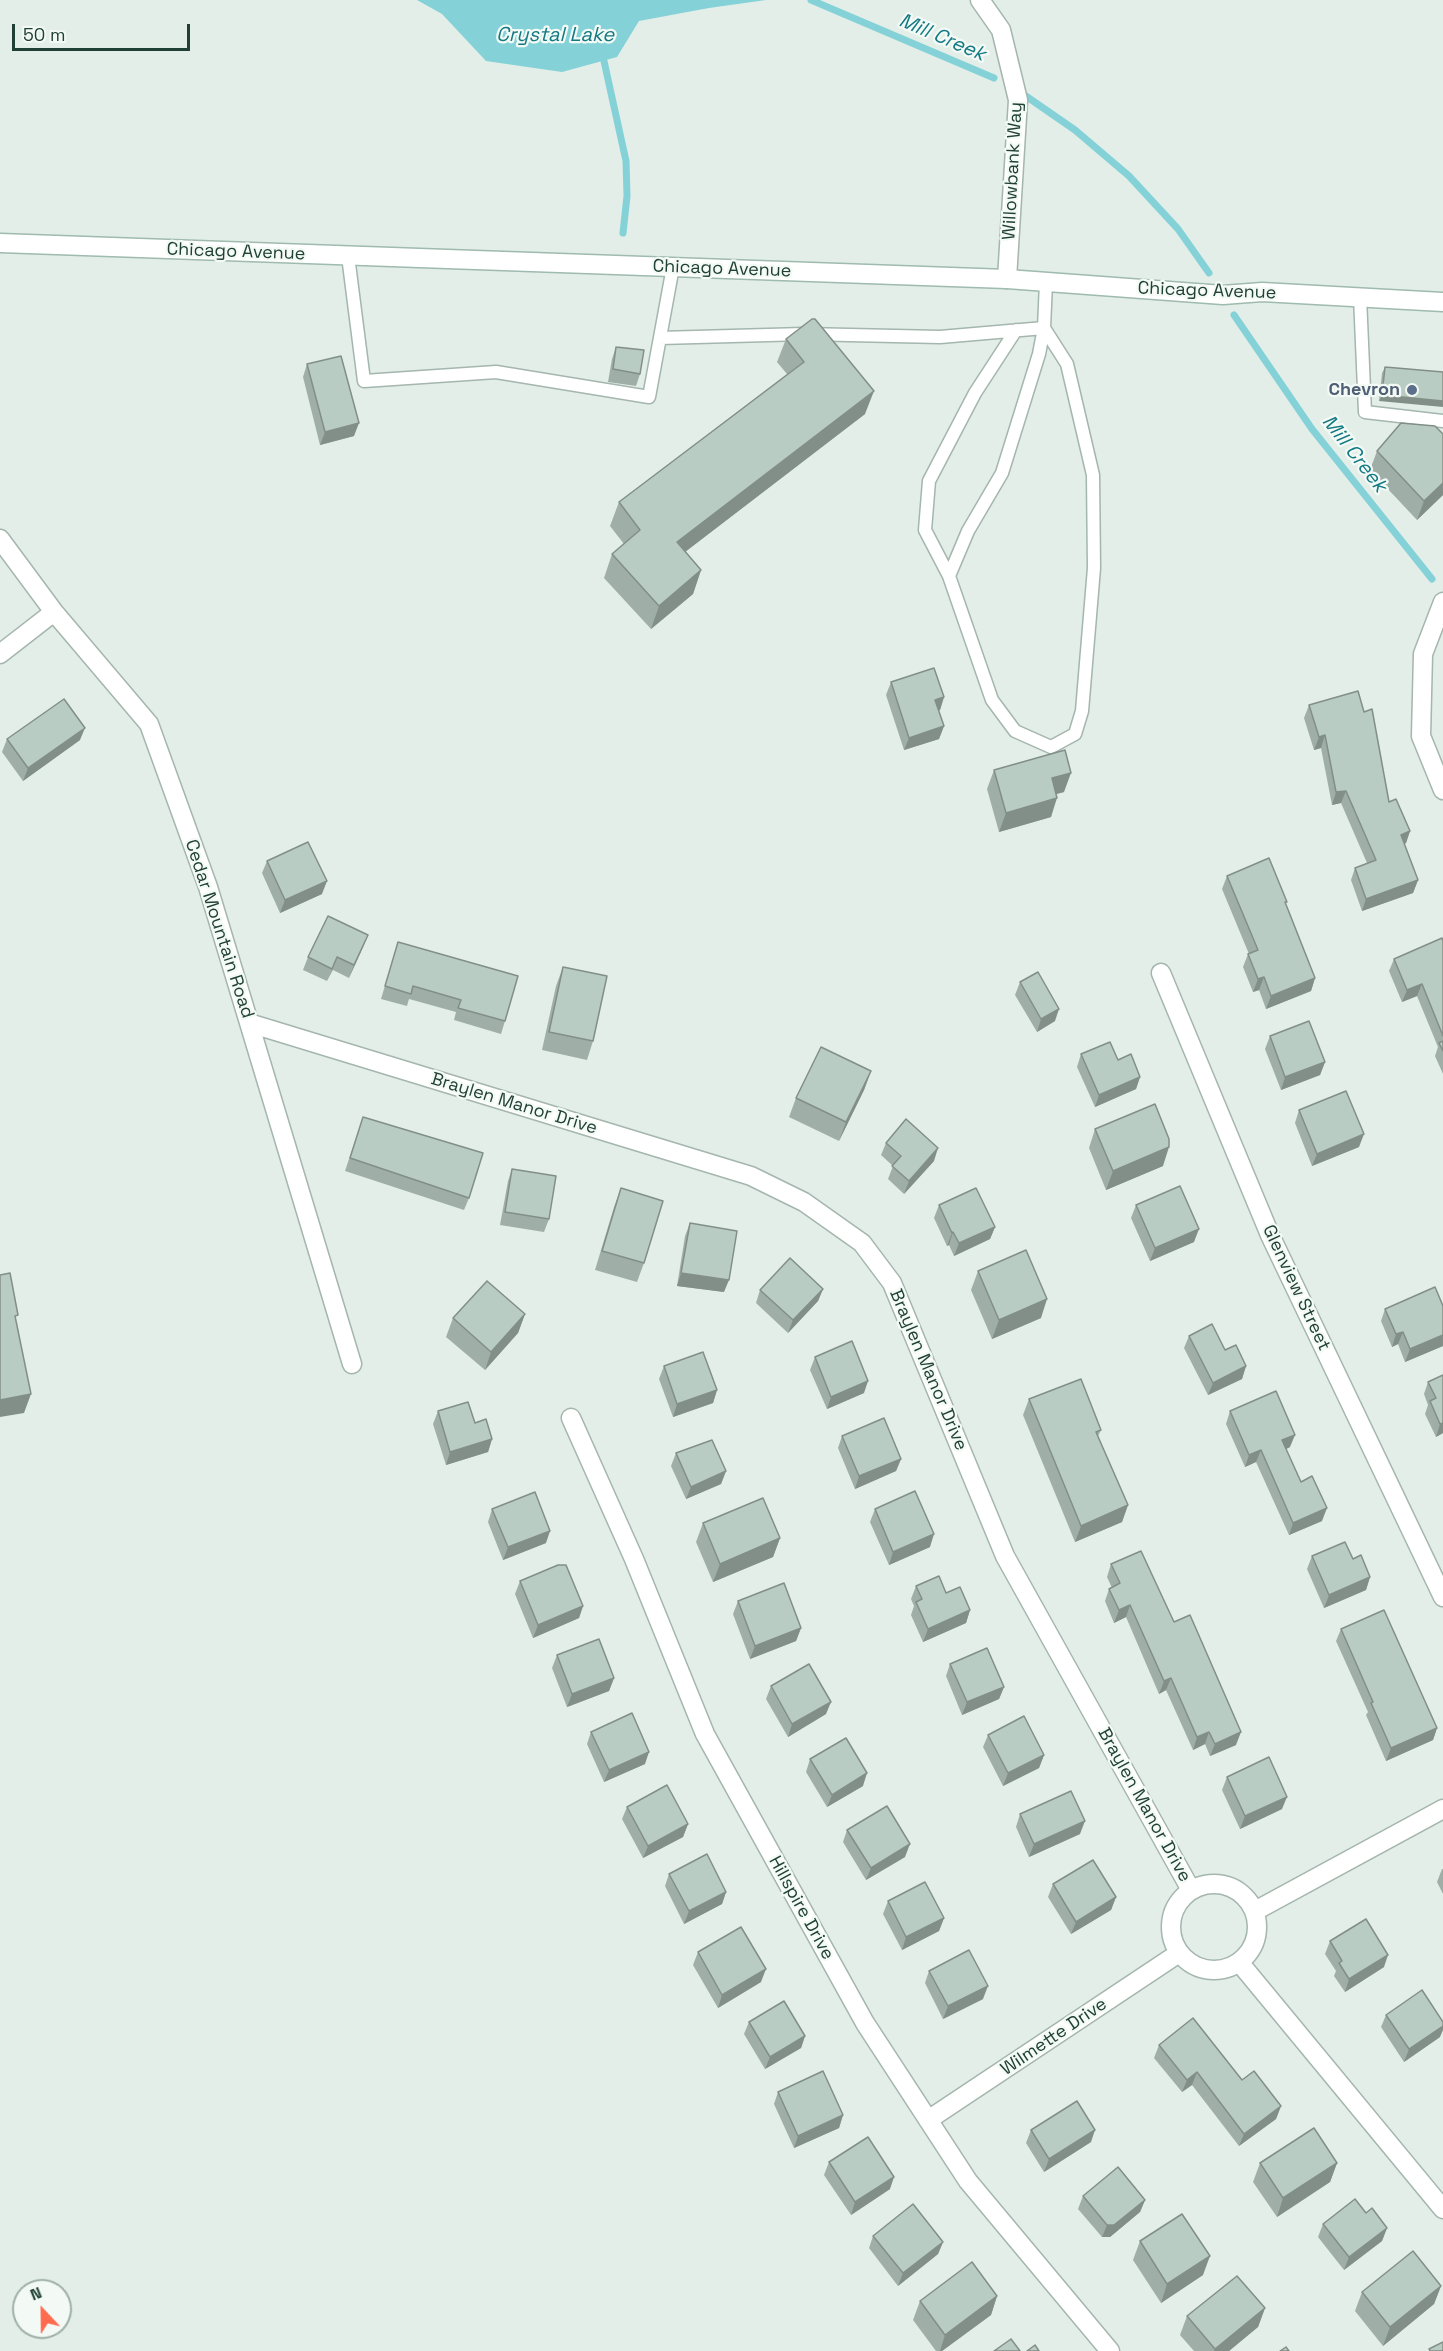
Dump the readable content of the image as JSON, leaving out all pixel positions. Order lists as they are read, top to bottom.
{
  "streets": {
    "street": [
      "Willowbank Way",
      "Chicago Avenue",
      "Cedar Mountain Road",
      "Braylen Manor Drive",
      "Glenview Street",
      "Hillspire Drive",
      "Wilmette Drive"
    ]
  },
  "crossings": [
    ["Willowbank Way", "Chicago Avenue"],
    ["Cedar Mountain Road", "Braylen Manor Drive"],
    ["Braylen Manor Drive", "Wilmette Drive"],
    ["Hillspire Drive", "Wilmette Drive"]
  ],
  "water": ["Crystal Lake", "Mill Creek"],
  "places": ["Chevron"],
  "scale_bar": "50 m",
  "north": "top"
}
